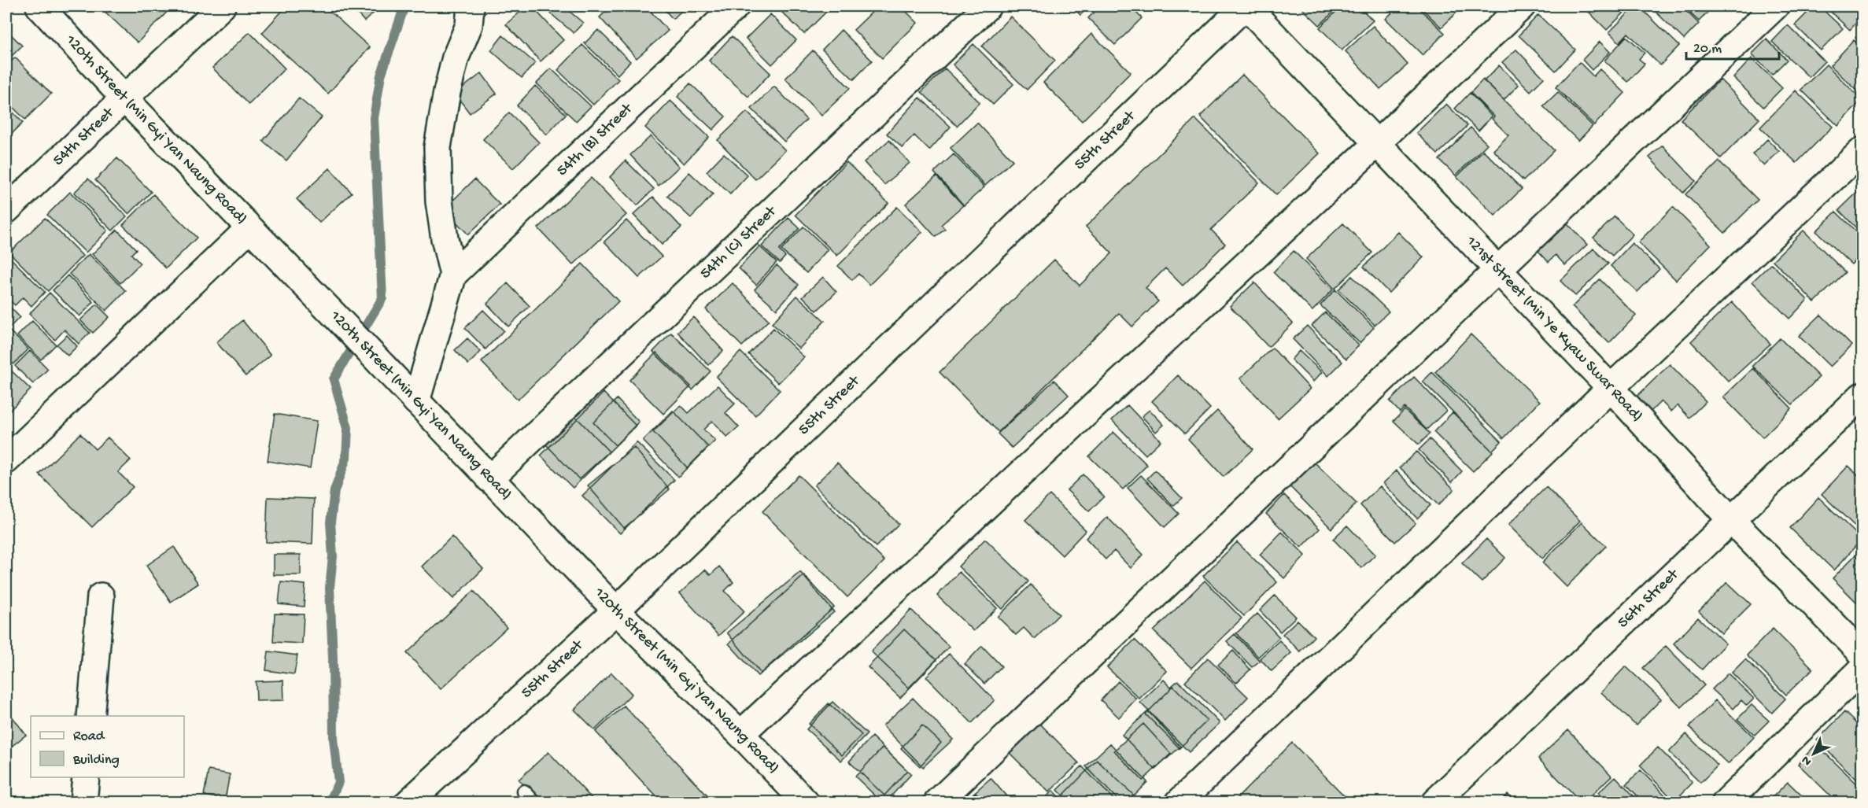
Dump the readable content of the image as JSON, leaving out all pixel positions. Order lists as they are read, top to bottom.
{
  "streets": {
    "street": [
      "120th Street (Min Gyi Yan Naung Road)",
      "54th Street",
      "54th (B) Street",
      "55th Street",
      "54th (C) Street",
      "121st Street (Min Ye Kyaw Swar Road)",
      "56th Street"
    ]
  },
  "crossings": [
    ["120th Street (Min Gyi Yan Naung Road)", "54th Street"],
    ["120th Street (Min Gyi Yan Naung Road)", "55th Street"],
    ["120th Street (Min Gyi Yan Naung Road)", "54th (C) Street"],
    ["55th Street", "121st Street (Min Ye Kyaw Swar Road)"],
    ["121st Street (Min Ye Kyaw Swar Road)", "56th Street"]
  ],
  "legend": ["Road", "Building"],
  "scale_bar": "20 m",
  "north": "bottom left"
}
